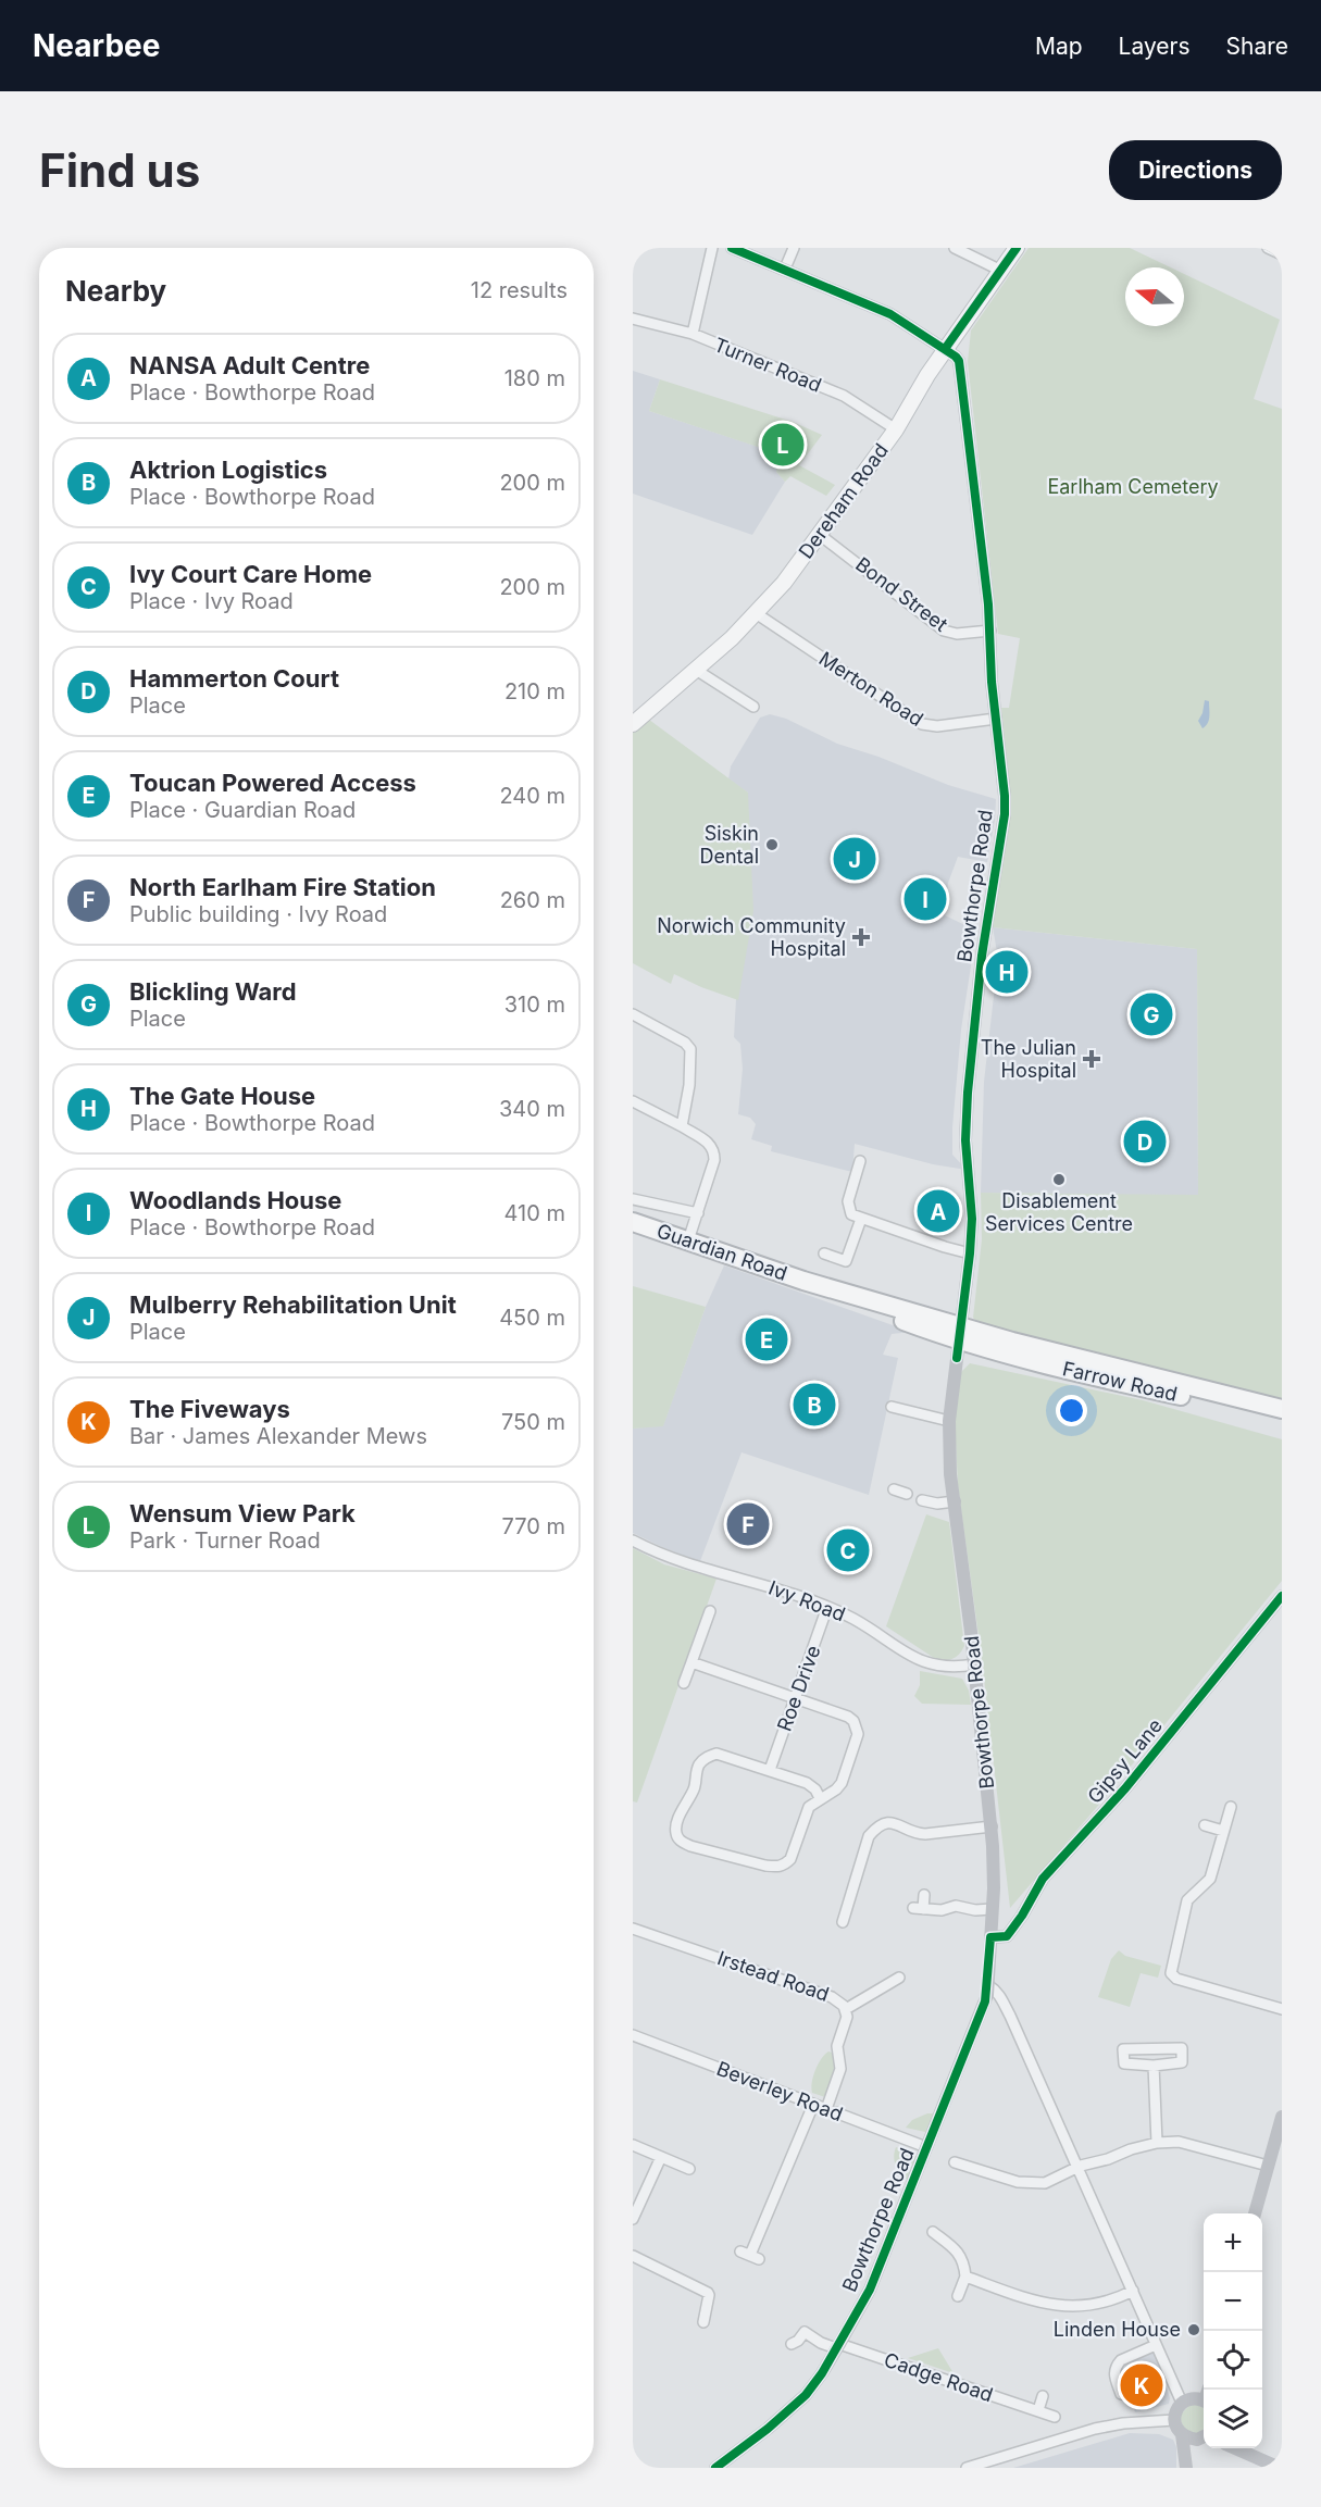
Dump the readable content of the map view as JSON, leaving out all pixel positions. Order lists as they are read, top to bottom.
{
  "streets": {
    "highway": ["Guardian Road", "Farrow Road"],
    "main road": ["Dereham Road"],
    "street": [
      "Turner Road",
      "Bond Street",
      "Merton Road",
      "Bowthorpe Road",
      "Ivy Road",
      "Roe Drive",
      "Gipsy Lane",
      "Irstead Road",
      "Beverley Road",
      "Cadge Road"
    ]
  },
  "crossings": [
    ["Turner Road", "Dereham Road"],
    ["Dereham Road", "Bond Street"],
    ["Dereham Road", "Merton Road"],
    ["Dereham Road", "Bowthorpe Road"],
    ["Bond Street", "Bowthorpe Road"],
    ["Merton Road", "Bowthorpe Road"],
    ["Bowthorpe Road", "Guardian Road"],
    ["Bowthorpe Road", "Farrow Road"],
    ["Bowthorpe Road", "Ivy Road"],
    ["Bowthorpe Road", "Gipsy Lane"],
    ["Bowthorpe Road", "Beverley Road"],
    ["Bowthorpe Road", "Cadge Road"],
    ["Guardian Road", "Farrow Road"],
    ["Ivy Road", "Roe Drive"],
    ["Irstead Road", "Beverley Road"]
  ],
  "parks": ["Earlham Cemetery"],
  "places": {
    "other": ["Siskin Dental", "Disablement Services Centre", "Linden House"],
    "health": ["Norwich Community Hospital", "The Julian Hospital"]
  },
  "north": "left",
  "page": {
    "header": "Nearbee",
    "nav": ["Map", "Layers", "Share"],
    "buttons": "Directions",
    "title": "Find us",
    "heading": ["Nearby", "12 results"],
    "list": [
      {
        "mark": "A",
        "name": "NANSA Adult Centre",
        "note": "Place · Bowthorpe Road",
        "value": "180 m"
      },
      {
        "mark": "B",
        "name": "Aktrion Logistics",
        "note": "Place · Bowthorpe Road",
        "value": "200 m"
      },
      {
        "mark": "C",
        "name": "Ivy Court Care Home",
        "note": "Place · Ivy Road",
        "value": "200 m"
      },
      {
        "mark": "D",
        "name": "Hammerton Court",
        "note": "Place",
        "value": "210 m"
      },
      {
        "mark": "E",
        "name": "Toucan Powered Access",
        "note": "Place · Guardian Road",
        "value": "240 m"
      },
      {
        "mark": "F",
        "name": "North Earlham Fire Station",
        "note": "Public building · Ivy Road",
        "value": "260 m"
      },
      {
        "mark": "G",
        "name": "Blickling Ward",
        "note": "Place",
        "value": "310 m"
      },
      {
        "mark": "H",
        "name": "The Gate House",
        "note": "Place · Bowthorpe Road",
        "value": "340 m"
      },
      {
        "mark": "I",
        "name": "Woodlands House",
        "note": "Place · Bowthorpe Road",
        "value": "410 m"
      },
      {
        "mark": "J",
        "name": "Mulberry Rehabilitation Unit",
        "note": "Place",
        "value": "450 m"
      },
      {
        "mark": "K",
        "name": "The Fiveways",
        "note": "Bar · James Alexander Mews",
        "value": "750 m"
      },
      {
        "mark": "L",
        "name": "Wensum View Park",
        "note": "Park · Turner Road",
        "value": "770 m"
      }
    ],
    "pins": [
      "L",
      "J",
      "I",
      "H",
      "G",
      "D",
      "A",
      "E",
      "B",
      "F",
      "C",
      "K"
    ],
    "map_buttons": ["+", "−"]
  }
}
